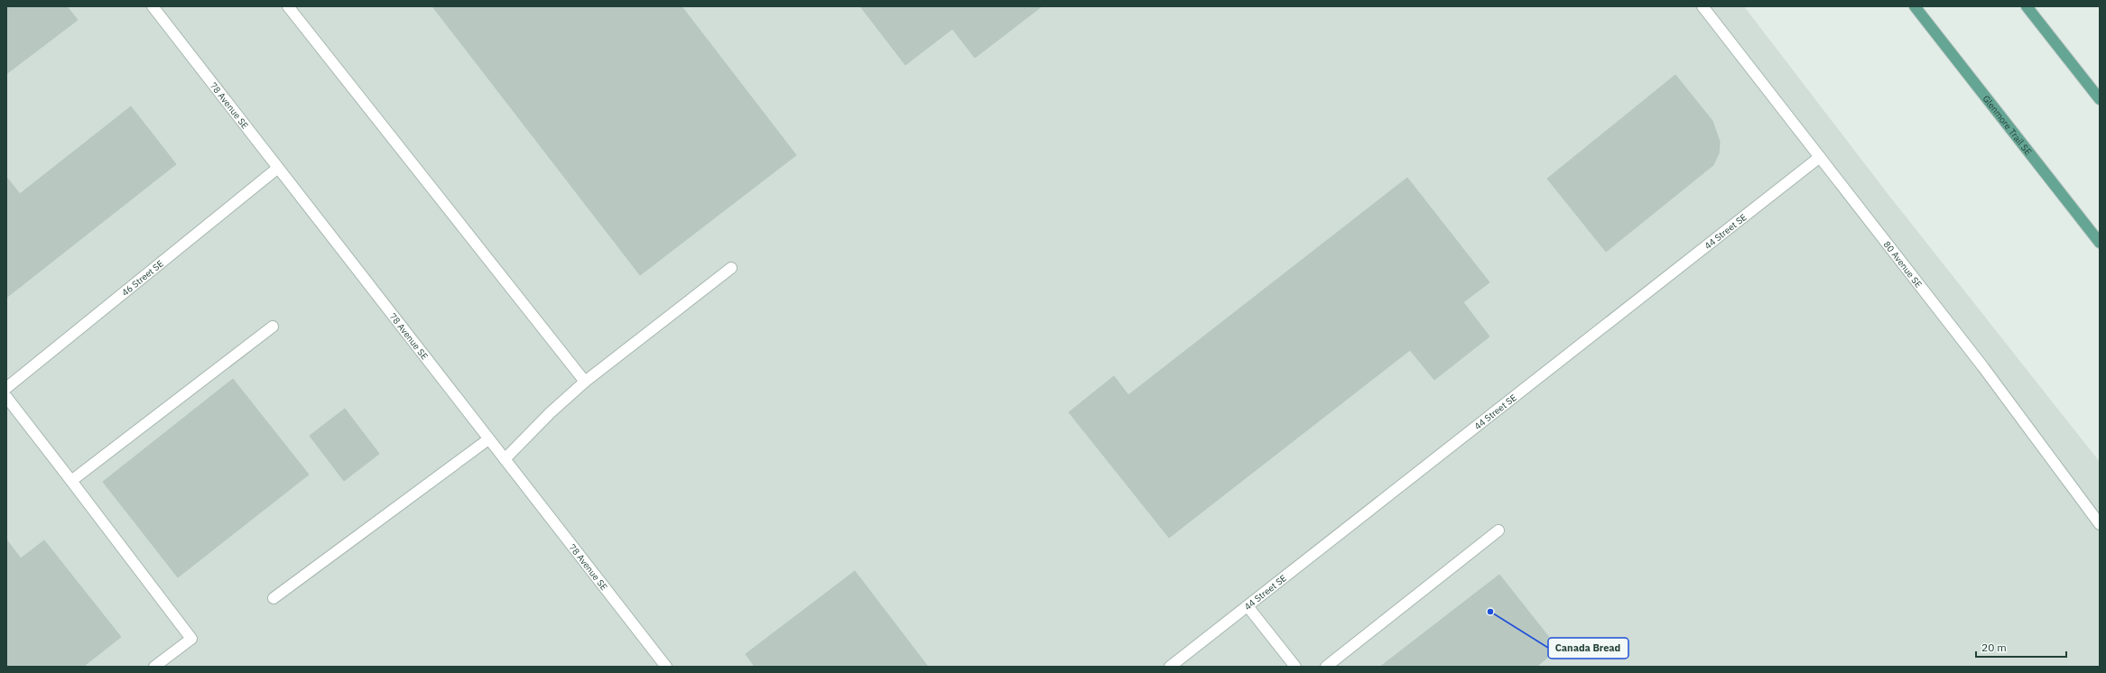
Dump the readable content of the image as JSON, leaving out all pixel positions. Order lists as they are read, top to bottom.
{
  "streets": {
    "main road": ["Glenmore Trail SE"],
    "street": [
      "78 Avenue SE",
      "44 Street SE",
      "80 Avenue SE",
      "46 Street SE"
    ]
  },
  "crossings": [
    ["78 Avenue SE", "46 Street SE"],
    ["44 Street SE", "80 Avenue SE"]
  ],
  "places": ["Canada Bread"],
  "scale_bar": "20 m"
}
